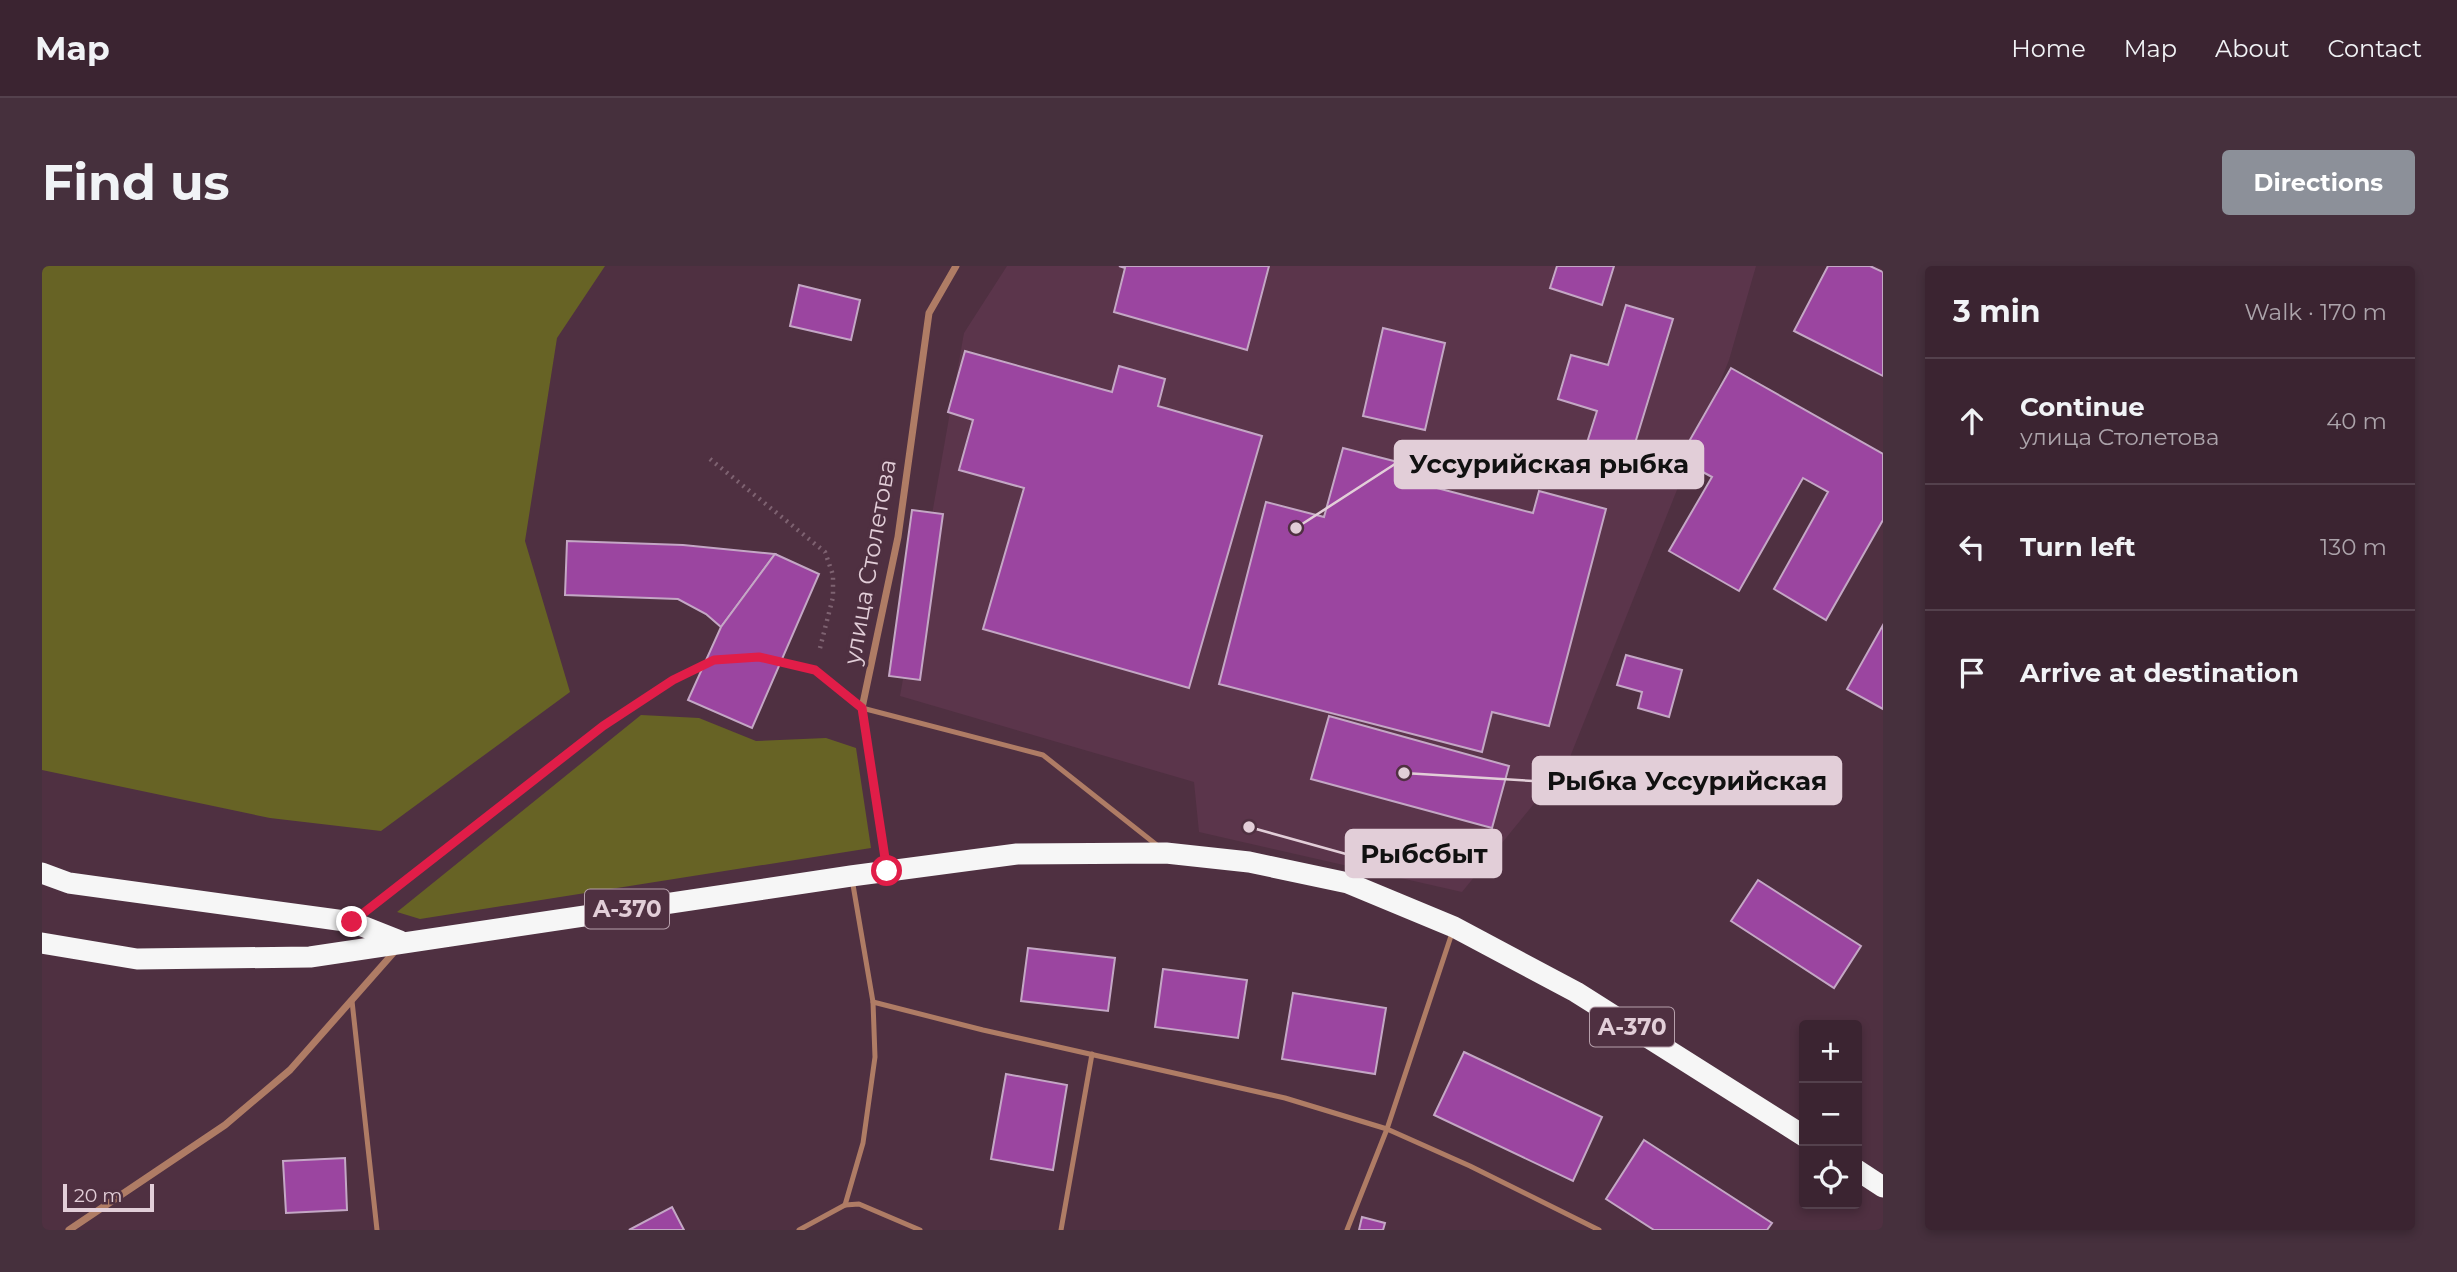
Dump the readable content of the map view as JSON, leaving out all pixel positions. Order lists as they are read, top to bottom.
{
  "streets": {
    "highway": ["А-370"],
    "street": ["улица Столетова"]
  },
  "crossings": [
    ["улица Столетова", "А-370"]
  ],
  "places": ["Уссурийская рыбка", "Рыбка Уссурийская", "Рыбсбыт"],
  "scale_bar": "20 m",
  "page": {
    "header": "Map",
    "nav": [
      "Home",
      "Map",
      "About",
      "Contact"
    ],
    "buttons": "Directions",
    "title": "Find us",
    "heading": ["3 min", "Walk · 170 m"],
    "list": [
      ["Continue", "улица Столетова", "40 m"],
      ["Turn left", "130 m"],
      "Arrive at destination"
    ],
    "map_buttons": ["+", "−"],
    "scale": "20 m"
  }
}
